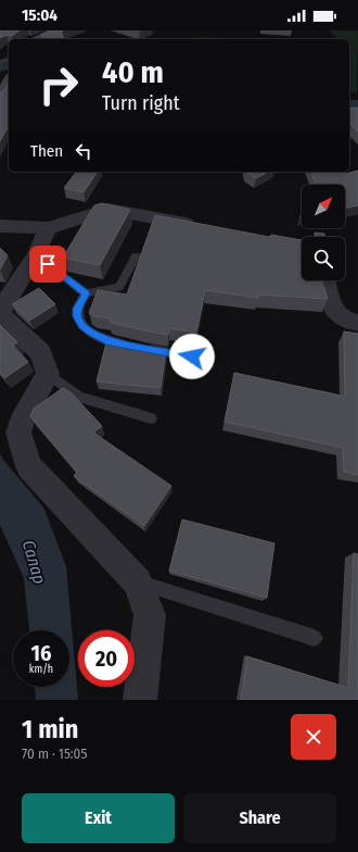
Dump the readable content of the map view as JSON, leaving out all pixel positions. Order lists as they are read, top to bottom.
{
  "water": ["Салар"],
  "north": "top right",
  "page": {
    "status": "15:04",
    "turn": ["40 m", "Turn right"],
    "then": "Then",
    "speed": "16 km/h",
    "limit": "20",
    "heading": ["1 min", "70 m · 15:05"],
    "buttons": ["Exit", "Share"]
  }
}
